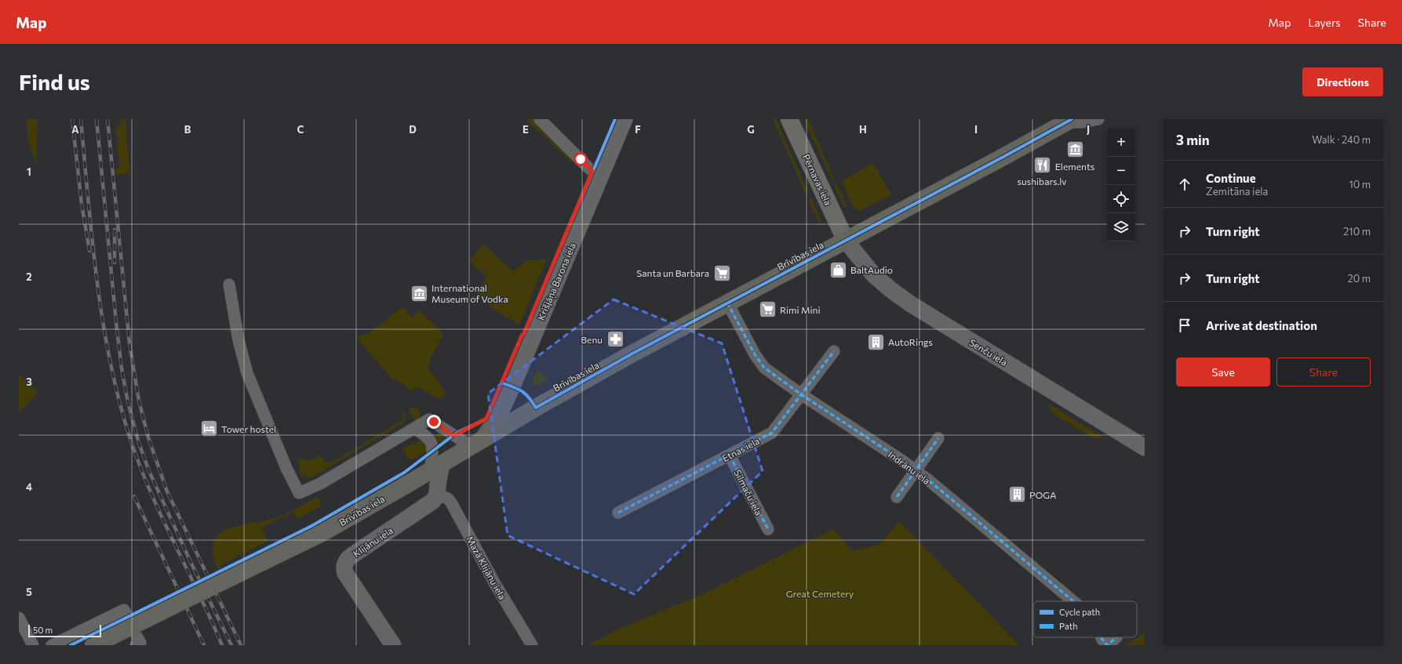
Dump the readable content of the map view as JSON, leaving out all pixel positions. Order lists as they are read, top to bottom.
{
  "streets": {
    "highway": ["Brīvības iela"],
    "main road": ["Pērnavas iela"],
    "street": [
      "Krišjāņa Barona iela",
      "Senču iela",
      "Etnas iela",
      "Indrānu iela",
      "Silmaču iela",
      "Klijānu iela",
      "Mazā Klijānu iela"
    ]
  },
  "crossings": [
    ["Pērnavas iela", "Brīvības iela"],
    ["Pērnavas iela", "Senču iela"],
    ["Brīvības iela", "Krišjāņa Barona iela"],
    ["Brīvības iela", "Senču iela"],
    ["Brīvības iela", "Indrānu iela"],
    ["Etnas iela", "Indrānu iela"],
    ["Etnas iela", "Silmaču iela"],
    ["Klijānu iela", "Mazā Klijānu iela"]
  ],
  "parks": ["Great Cemetery"],
  "places": {
    "museum": ["Elements", "International Museum of Vodka"],
    "restaurant": ["sushibars.lv"],
    "shop": ["BaltAudio"],
    "supermarket": ["Santa un Barbara", "Rimi Mini"],
    "pharmacy": ["Benu"],
    "building": ["AutoRings", "POGA"],
    "hotel": ["Tower hostel"]
  },
  "legend": ["Cycle path", "Path"],
  "scale_bar": "50 m",
  "page": {
    "header": "Map",
    "nav": ["Map", "Layers", "Share"],
    "buttons": [
      "Directions",
      ["Save", "Share"]
    ],
    "title": "Find us",
    "heading": ["3 min", "Walk · 240 m"],
    "map_buttons": ["+", "−"],
    "list": [
      ["Continue", "Zemitāna iela", "10 m"],
      ["Turn right", "210 m"],
      ["Turn right", "20 m"],
      "Arrive at destination"
    ],
    "scale": "50 m"
  },
  "grid": {
    "columns": [
      "A",
      "B",
      "C",
      "D",
      "E",
      "F",
      "G",
      "H",
      "I",
      "J"
    ],
    "rows": [
      "1",
      "2",
      "3",
      "4",
      "5"
    ]
  }
}
